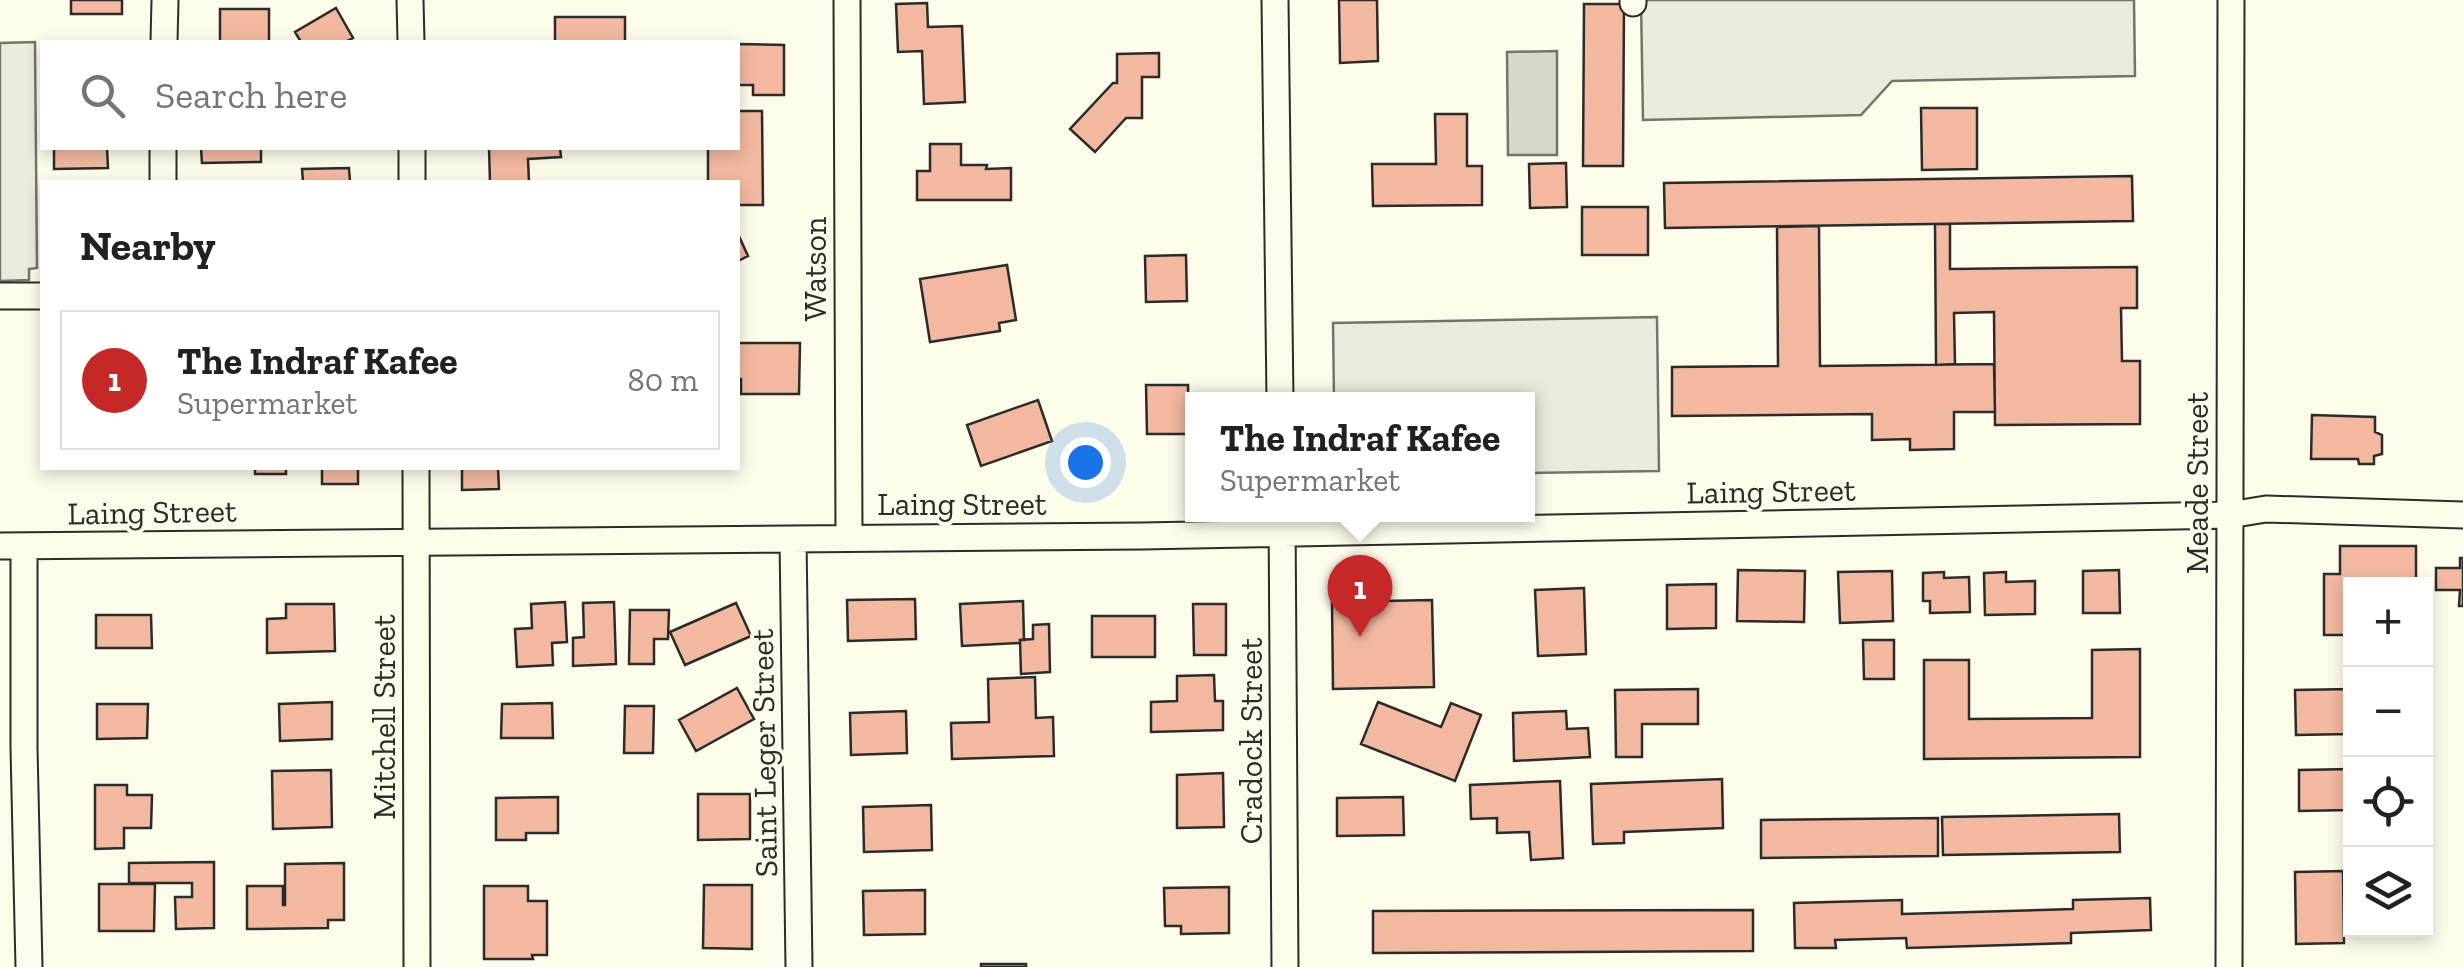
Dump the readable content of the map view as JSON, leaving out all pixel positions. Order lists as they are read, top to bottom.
{
  "streets": {
    "street": [
      "Watson",
      "Meade Street",
      "Laing Street",
      "Mitchell Street",
      "Cradock Street",
      "Saint Leger Street"
    ]
  },
  "crossings": [
    ["Watson", "Laing Street"],
    ["Meade Street", "Laing Street"],
    ["Laing Street", "Mitchell Street"],
    ["Laing Street", "Cradock Street"],
    ["Laing Street", "Saint Leger Street"]
  ],
  "page": {
    "search": "Search here",
    "heading": "Nearby",
    "list": [
      {
        "mark": "1",
        "name": "The Indraf Kafee",
        "note": "Supermarket",
        "value": "80 m"
      }
    ],
    "popup": ["The Indraf Kafee", "Supermarket"],
    "pins": "1",
    "map_buttons": ["+", "−"]
  }
}
